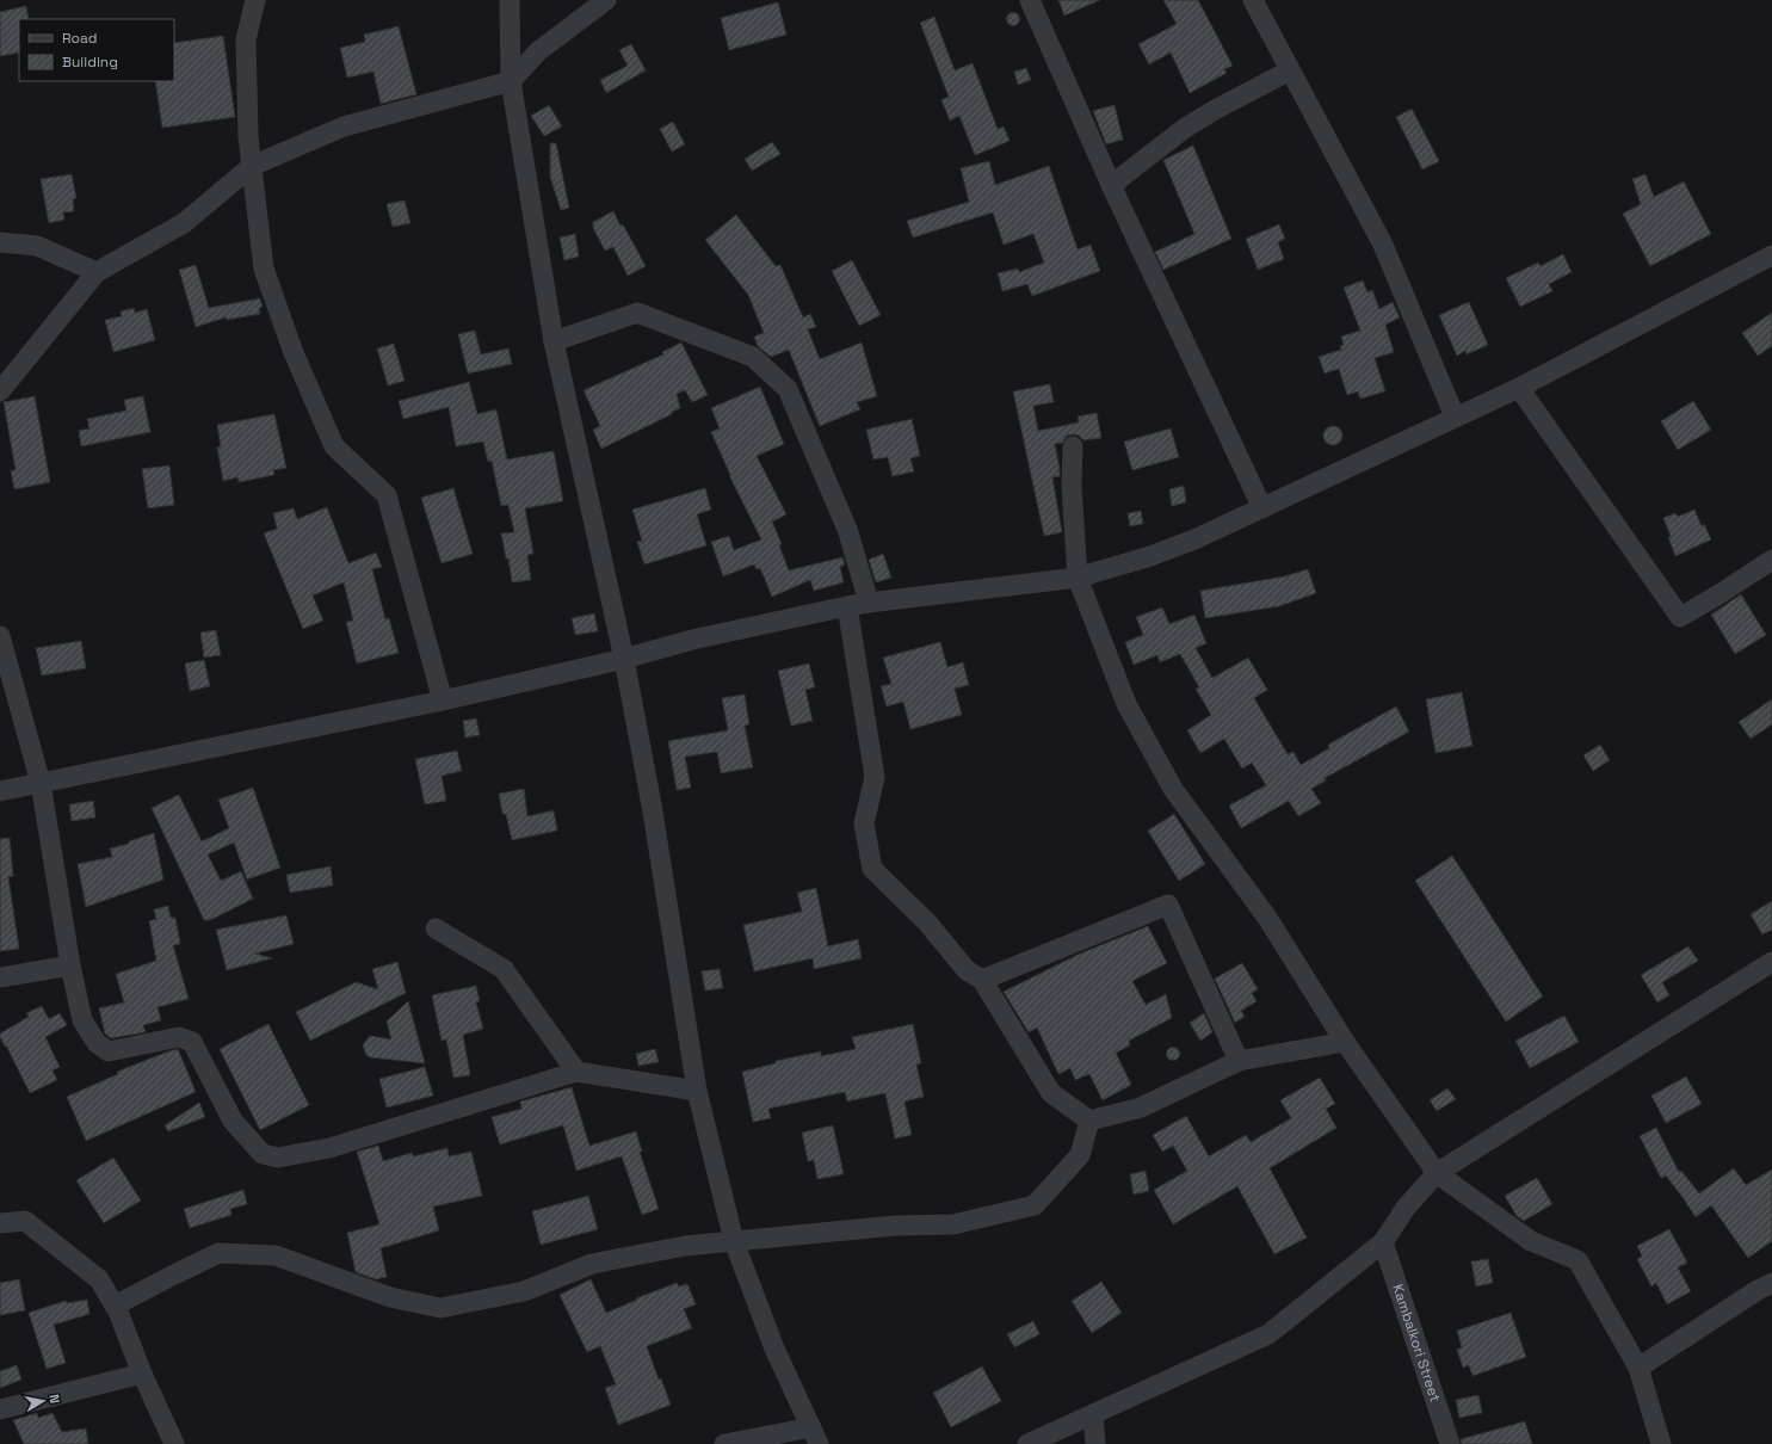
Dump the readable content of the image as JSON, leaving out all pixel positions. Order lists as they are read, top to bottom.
{
  "streets": {
    "street": ["Kambalkori Street"]
  },
  "legend": ["Road", "Building"],
  "north": "right"
}
